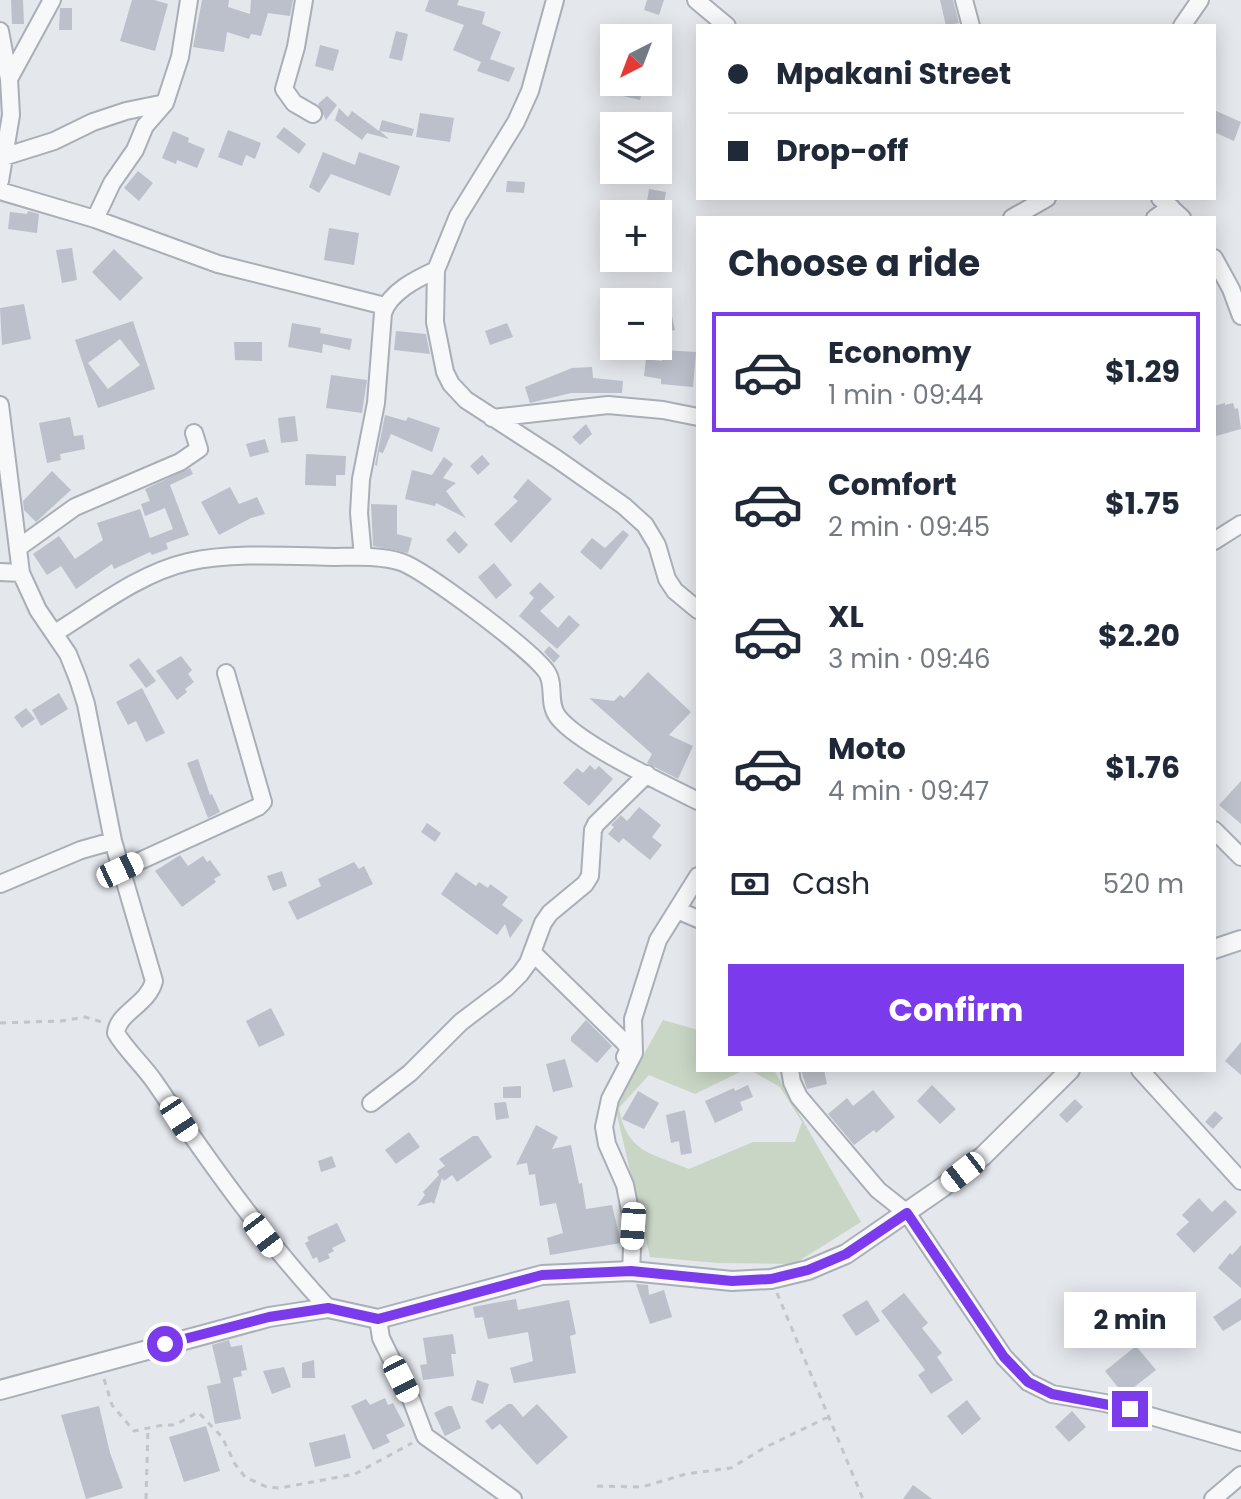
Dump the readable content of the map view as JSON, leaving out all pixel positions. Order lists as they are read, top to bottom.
{
  "north": "bottom left",
  "page": {
    "map_buttons": ["+", "−"],
    "banner": ["Mpakani Street", "Drop-off"],
    "heading": "Choose a ride",
    "list": [
      {
        "name": "Economy",
        "note": "1 min · 09:44",
        "value": "$1.29"
      },
      {
        "name": "Comfort",
        "note": "2 min · 09:45",
        "value": "$1.75"
      },
      {
        "name": "XL",
        "note": "3 min · 09:46",
        "value": "$2.20"
      },
      {
        "name": "Moto",
        "note": "4 min · 09:47",
        "value": "$1.76"
      }
    ],
    "pay": ["Cash", "520 m"],
    "buttons": "Confirm",
    "bubble": "2 min"
  }
}
